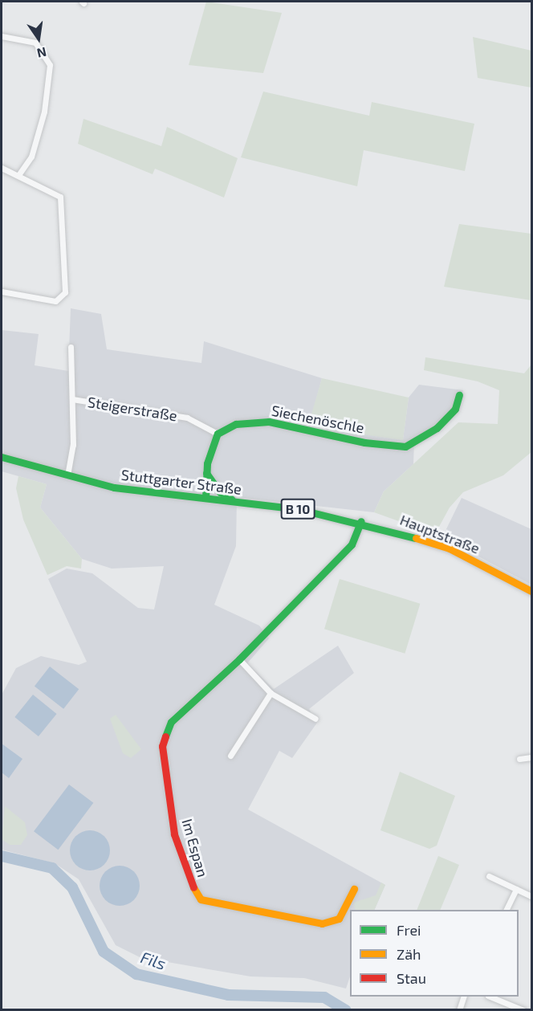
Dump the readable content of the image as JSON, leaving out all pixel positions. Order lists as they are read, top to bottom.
{
  "streets": {
    "street": [
      "Steigerstraße",
      "Siechenöschle",
      "Stuttgarter Straße",
      "B 10",
      "Hauptstraße",
      "Im Espan"
    ]
  },
  "crossings": [
    ["Steigerstraße", "Siechenöschle"],
    ["Stuttgarter Straße", "Hauptstraße"],
    ["Stuttgarter Straße", "Im Espan"],
    ["Hauptstraße", "Im Espan"]
  ],
  "water": ["Fils"],
  "legend": ["Frei", "Zäh", "Stau"],
  "north": "bottom"
}
